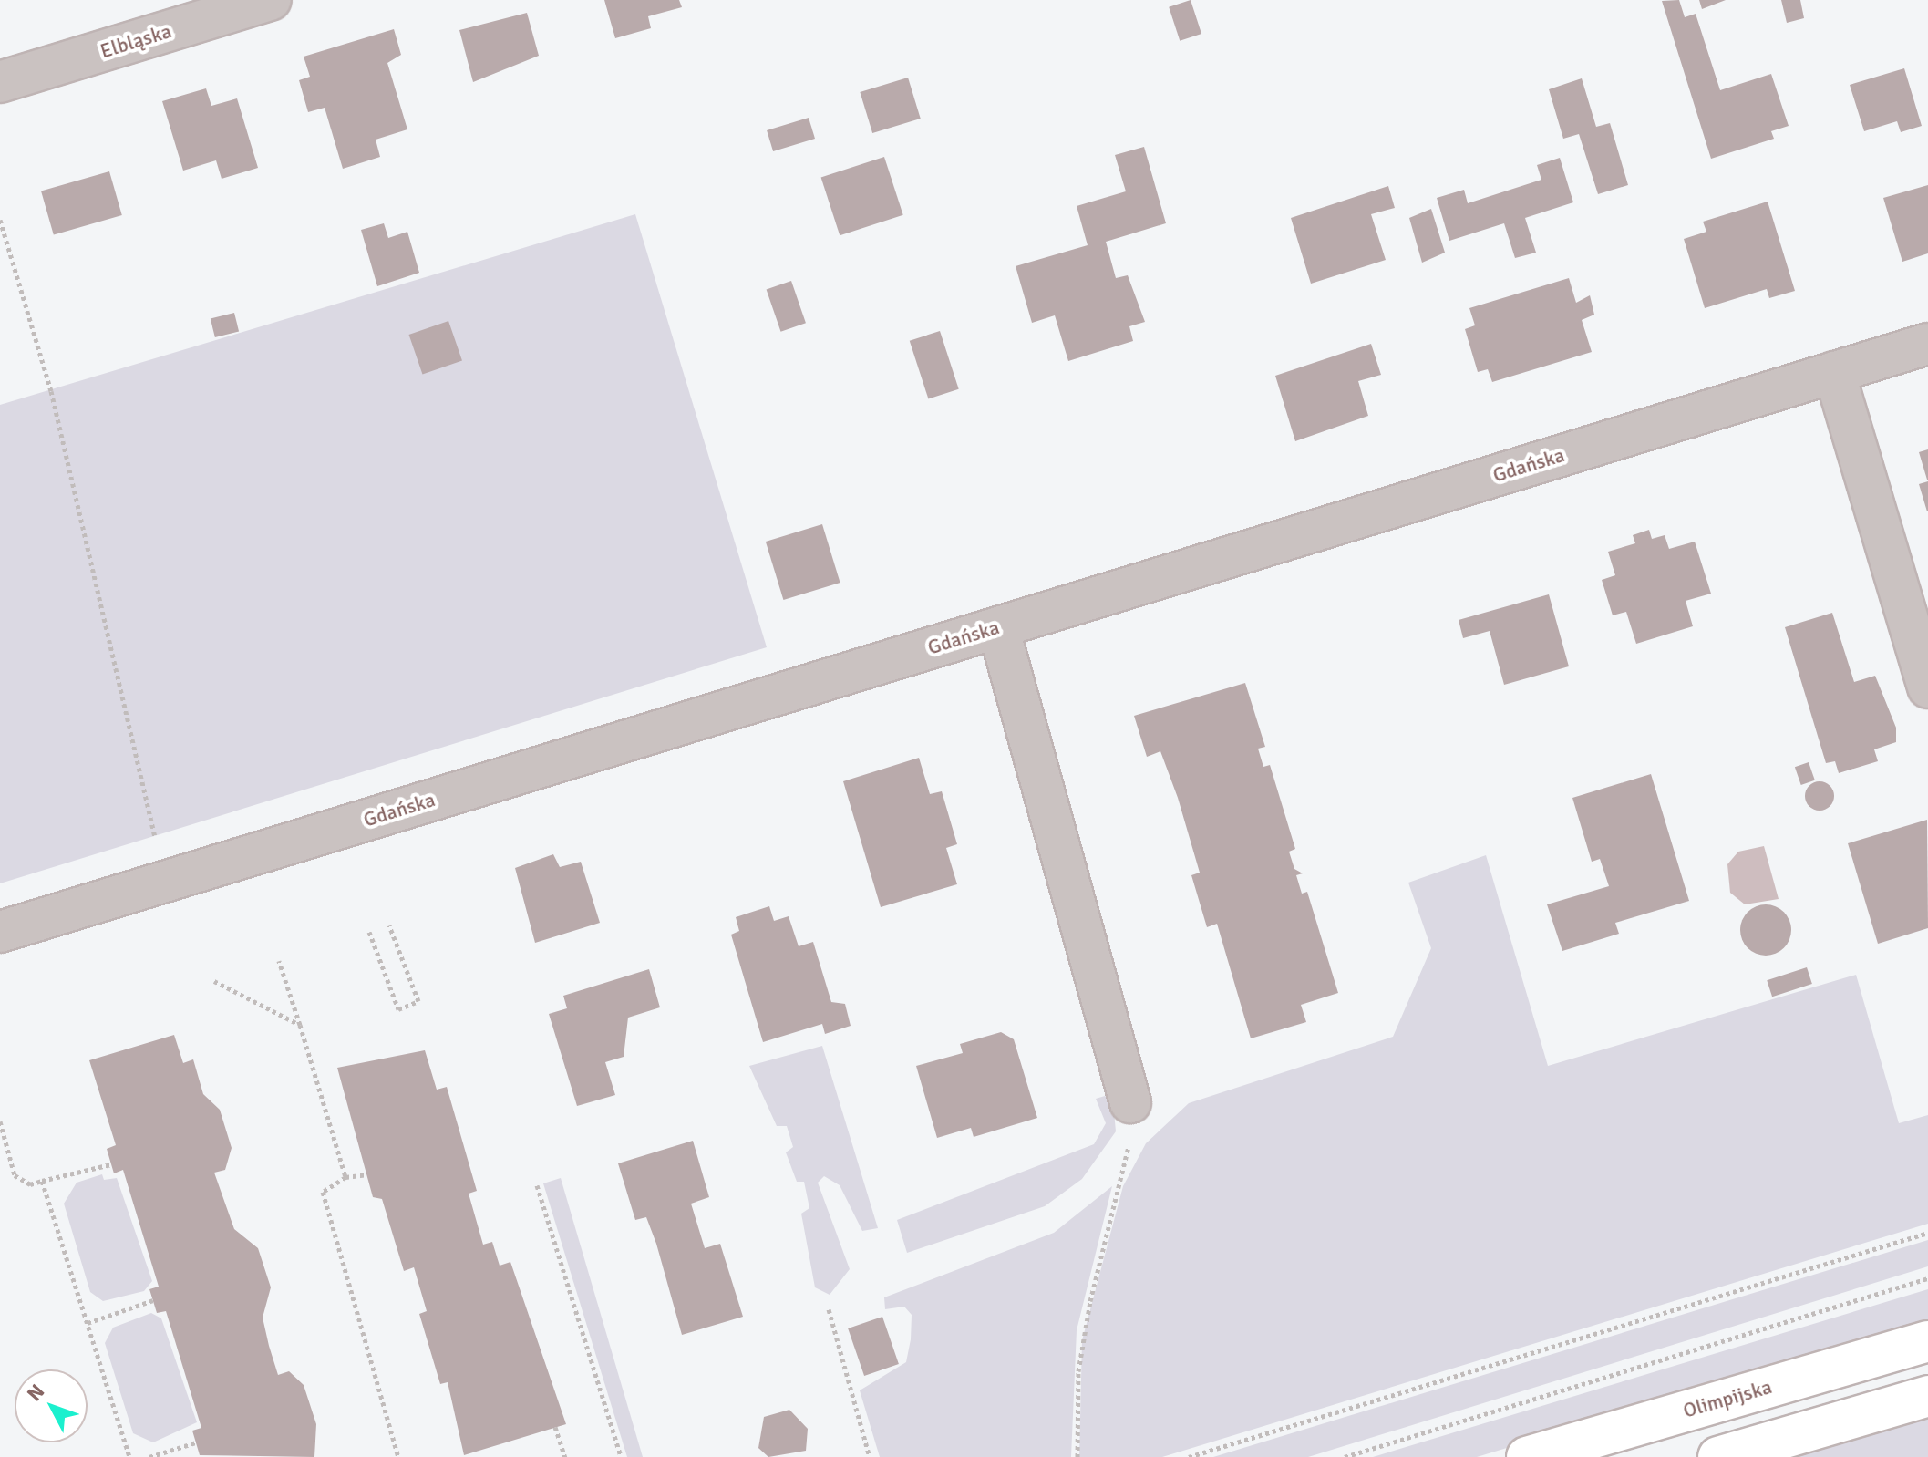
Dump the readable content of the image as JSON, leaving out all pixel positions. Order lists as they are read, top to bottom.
{
  "streets": {
    "main road": ["Olimpijska"],
    "street": ["Elbląska", "Gdańska"]
  },
  "north": "top left"
}
